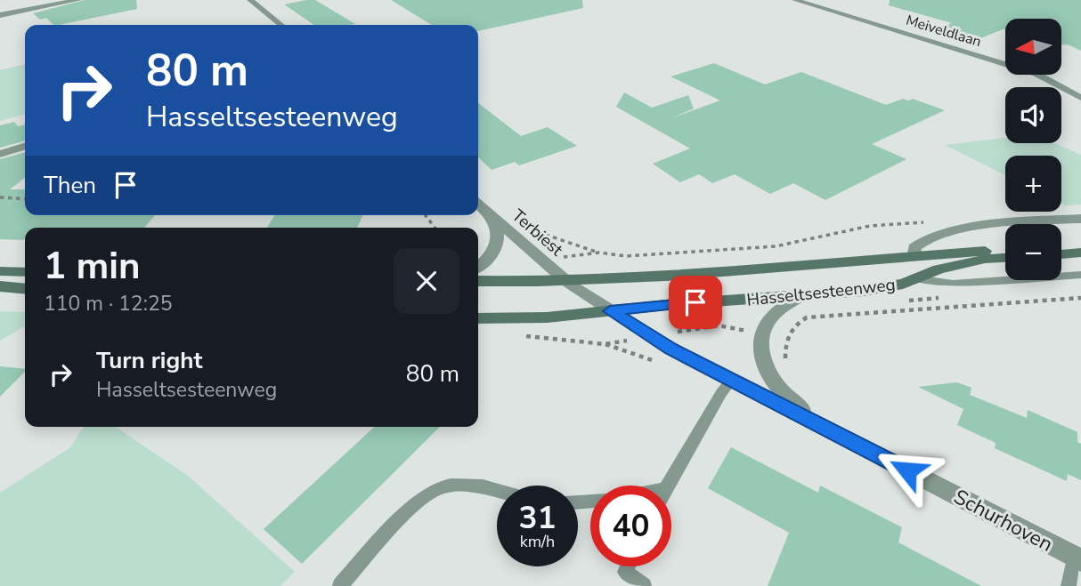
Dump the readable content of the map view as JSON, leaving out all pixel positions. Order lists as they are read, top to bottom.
{
  "streets": {
    "main road": ["Hasseltsesteenweg"],
    "street": ["Meiveldlaan", "Terbiest", "Schurhoven"]
  },
  "crossings": [
    ["Terbiest", "Hasseltsesteenweg"],
    ["Terbiest", "Schurhoven"],
    ["Hasseltsesteenweg", "Schurhoven"]
  ],
  "north": "left",
  "page": {
    "map_buttons": ["+", "−"],
    "turn": ["80 m", "Hasseltsesteenweg"],
    "then": "Then",
    "heading": ["1 min", "110 m · 12:25"],
    "list": [
      {
        "name": "Turn right",
        "note": "Hasseltsesteenweg",
        "value": "80 m"
      }
    ],
    "speed": "31 km/h",
    "limit": "40"
  }
}
